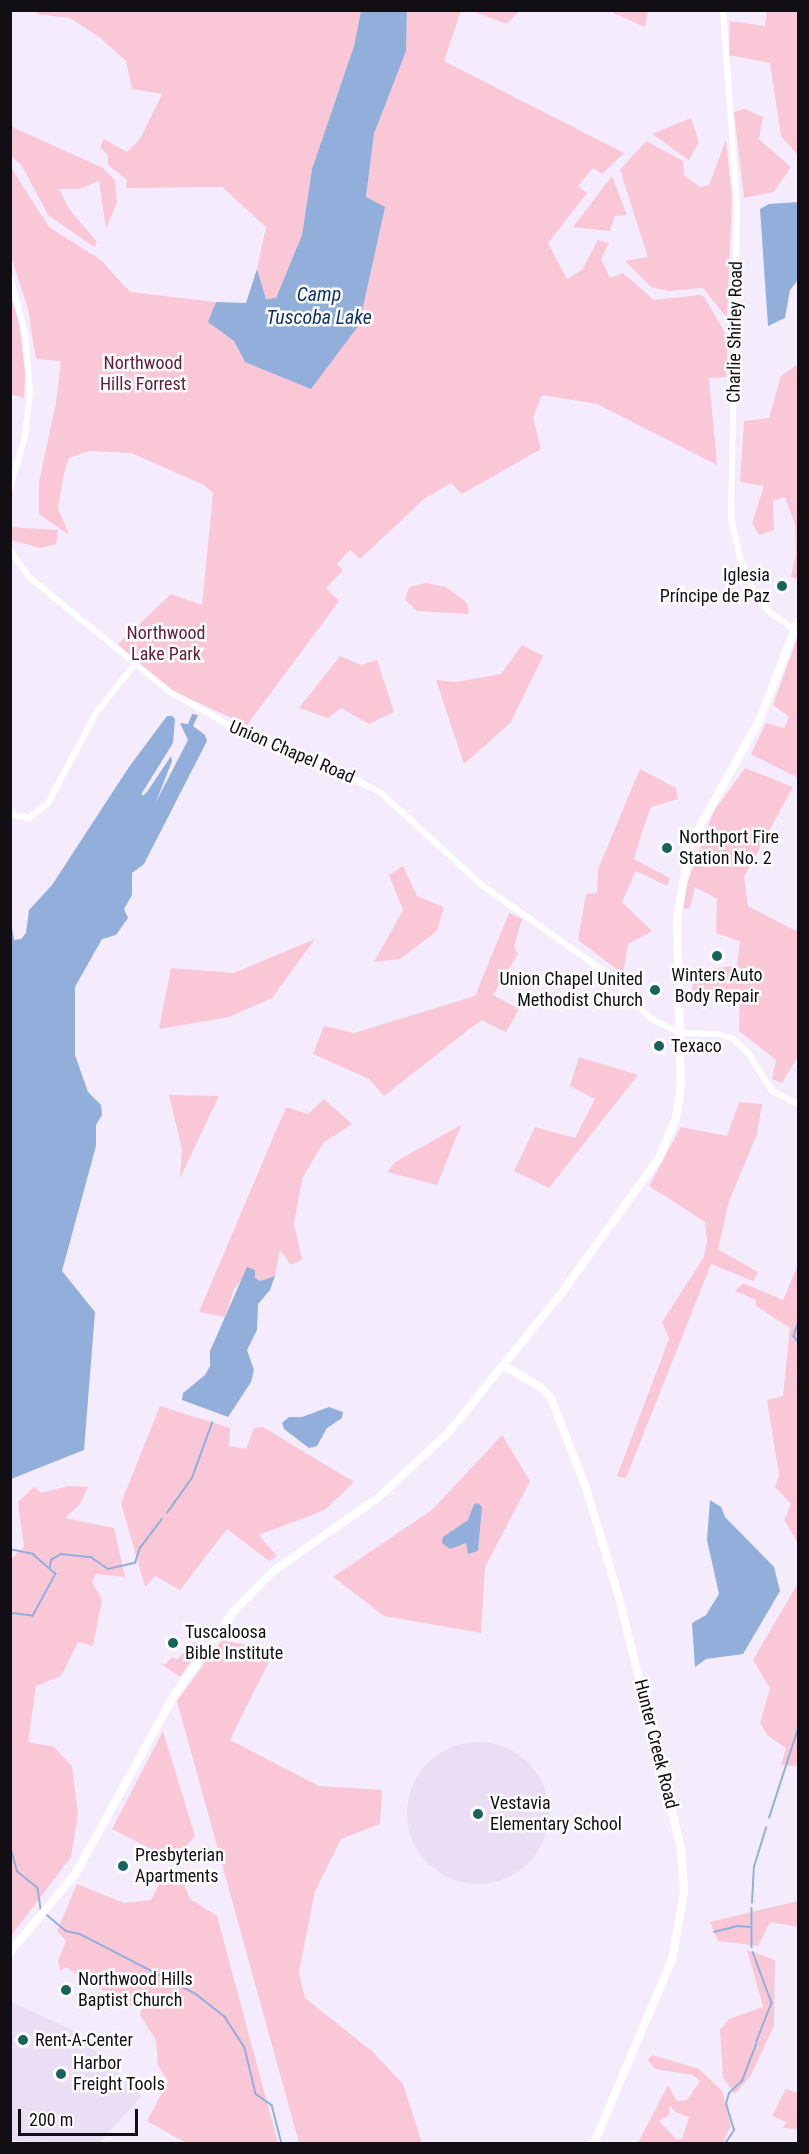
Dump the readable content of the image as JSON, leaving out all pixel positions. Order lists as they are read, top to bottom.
{
  "streets": {
    "main road": ["Hunter Creek Road"],
    "street": ["Charlie Shirley Road", "Union Chapel Road"]
  },
  "water": ["Camp Tuscoba Lake"],
  "parks": ["Northwood Hills Forrest", "Northwood Lake Park"],
  "places": [
    "Iglesia Príncipe de Paz",
    "Northport Fire Station No. 2",
    "Winters Auto Body Repair",
    "Union Chapel United Methodist Church",
    "Texaco",
    "Tuscaloosa Bible Institute",
    "Vestavia Elementary School",
    "Presbyterian Apartments",
    "Northwood Hills Baptist Church",
    "Rent-A-Center",
    "Harbor Freight Tools"
  ],
  "scale_bar": "200 m"
}
